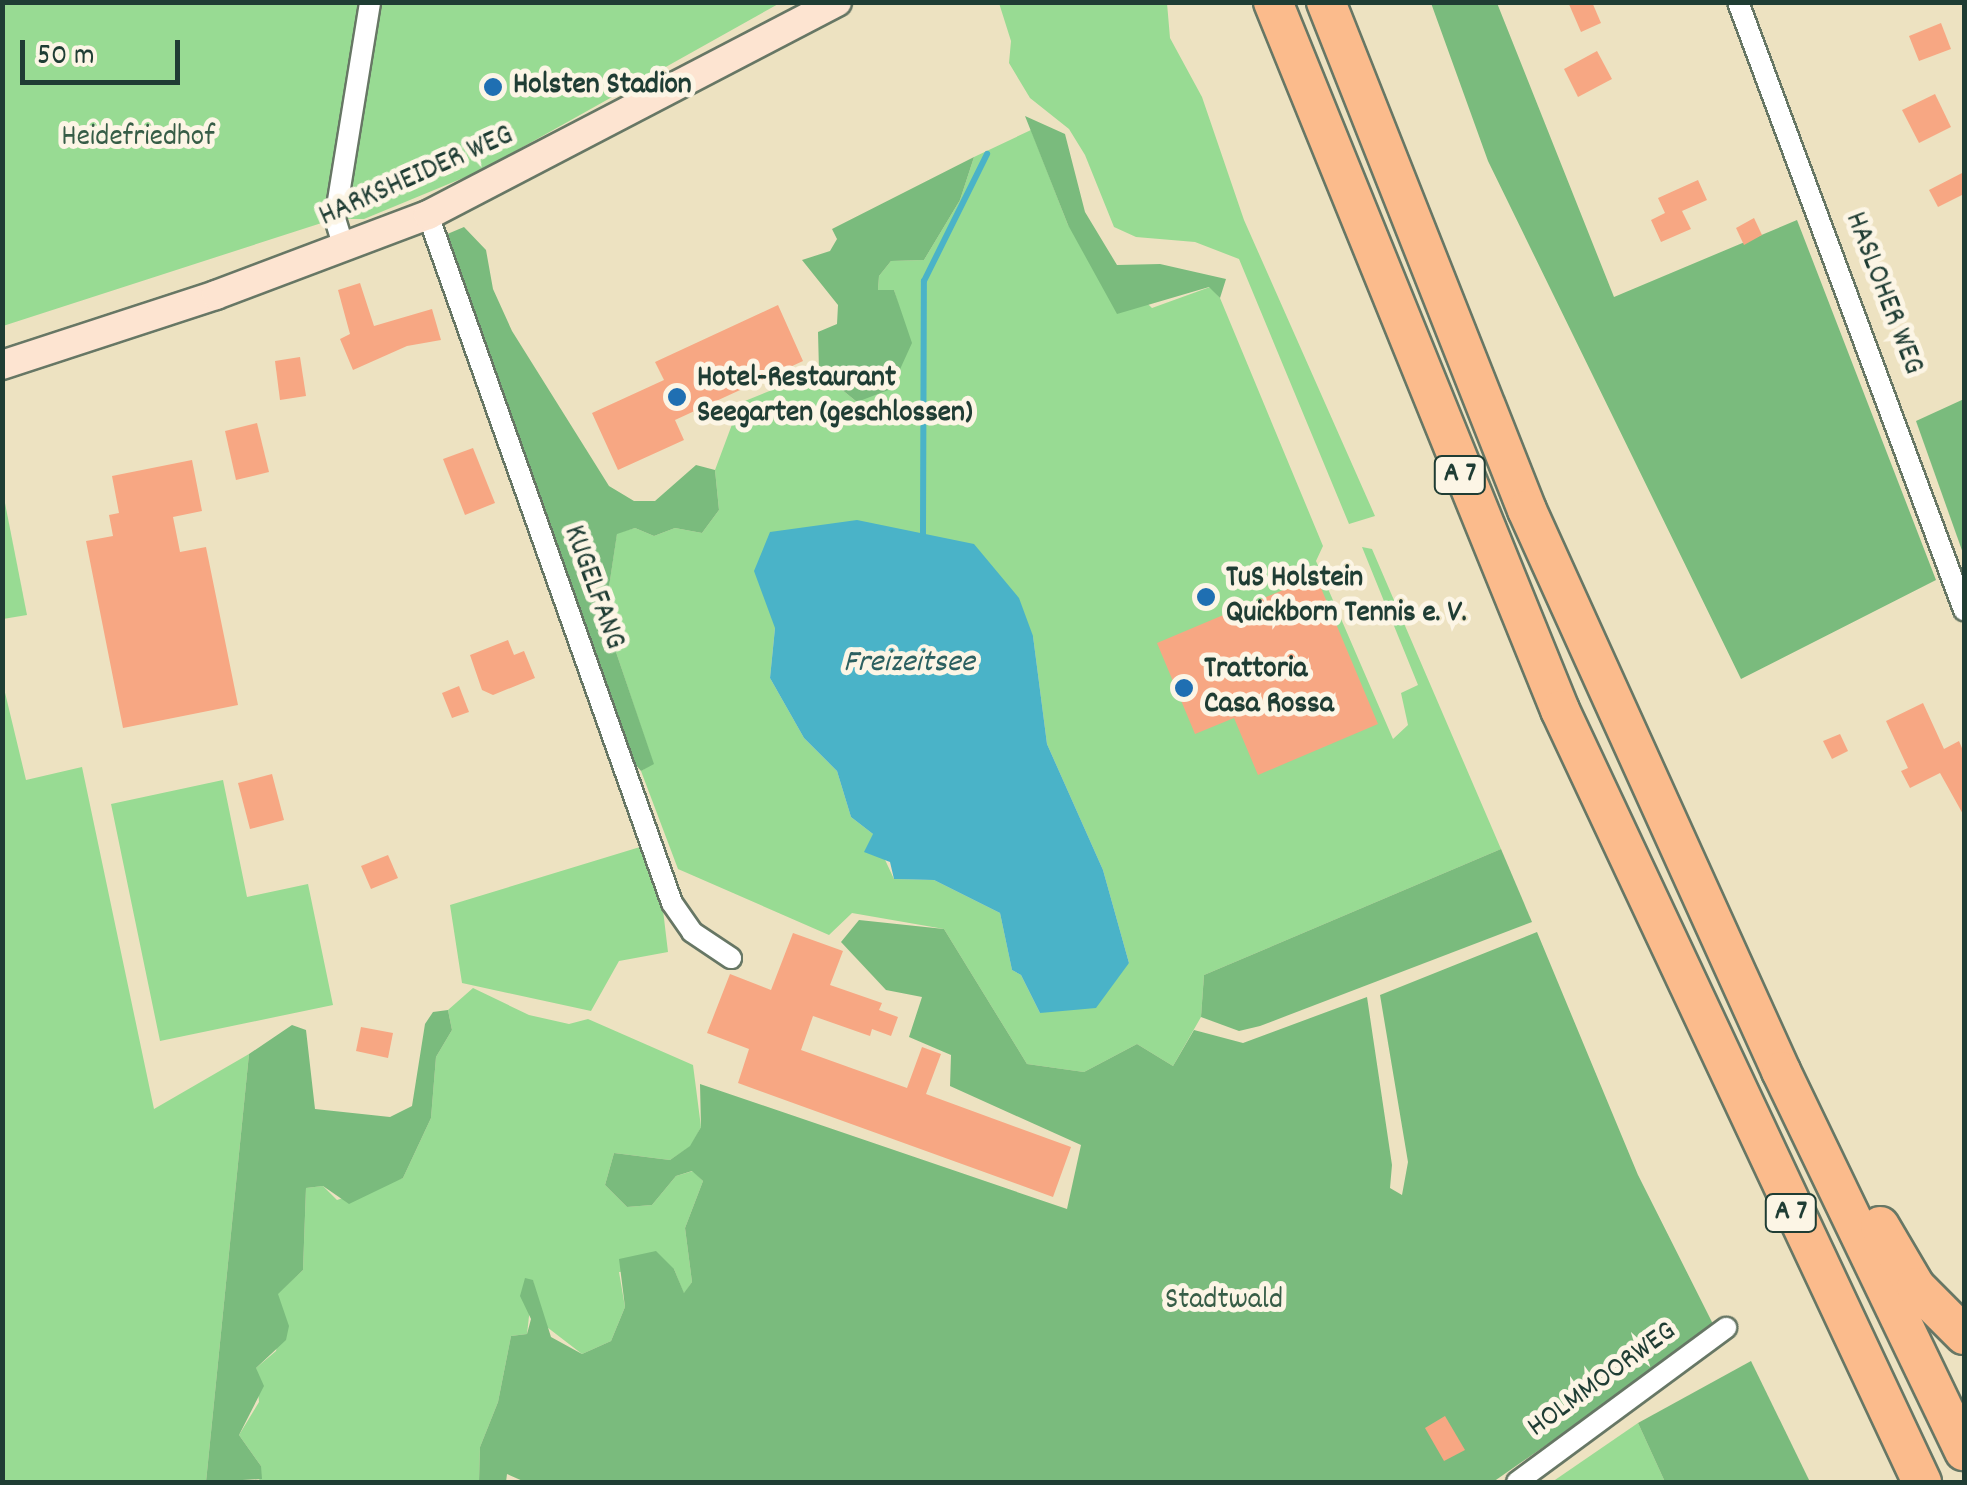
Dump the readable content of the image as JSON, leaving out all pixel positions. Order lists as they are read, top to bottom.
{
  "streets": {
    "highway": ["A 7"],
    "main road": ["HARKSHEIDER WEG"],
    "street": ["HASLOHER WEG", "KUGELFANG", "HOLMMOORWEG"]
  },
  "crossings": [
    ["HARKSHEIDER WEG", "KUGELFANG"]
  ],
  "water": ["Freizeitsee"],
  "parks": ["Heidefriedhof", "Stadtwald"],
  "places": [
    "Holsten Stadion",
    "Hotel-Restaurant Seegarten (geschlossen)",
    "TuS Holstein Quickborn Tennis e. V.",
    "Trattoria Casa Rossa"
  ],
  "scale_bar": "50 m"
}
